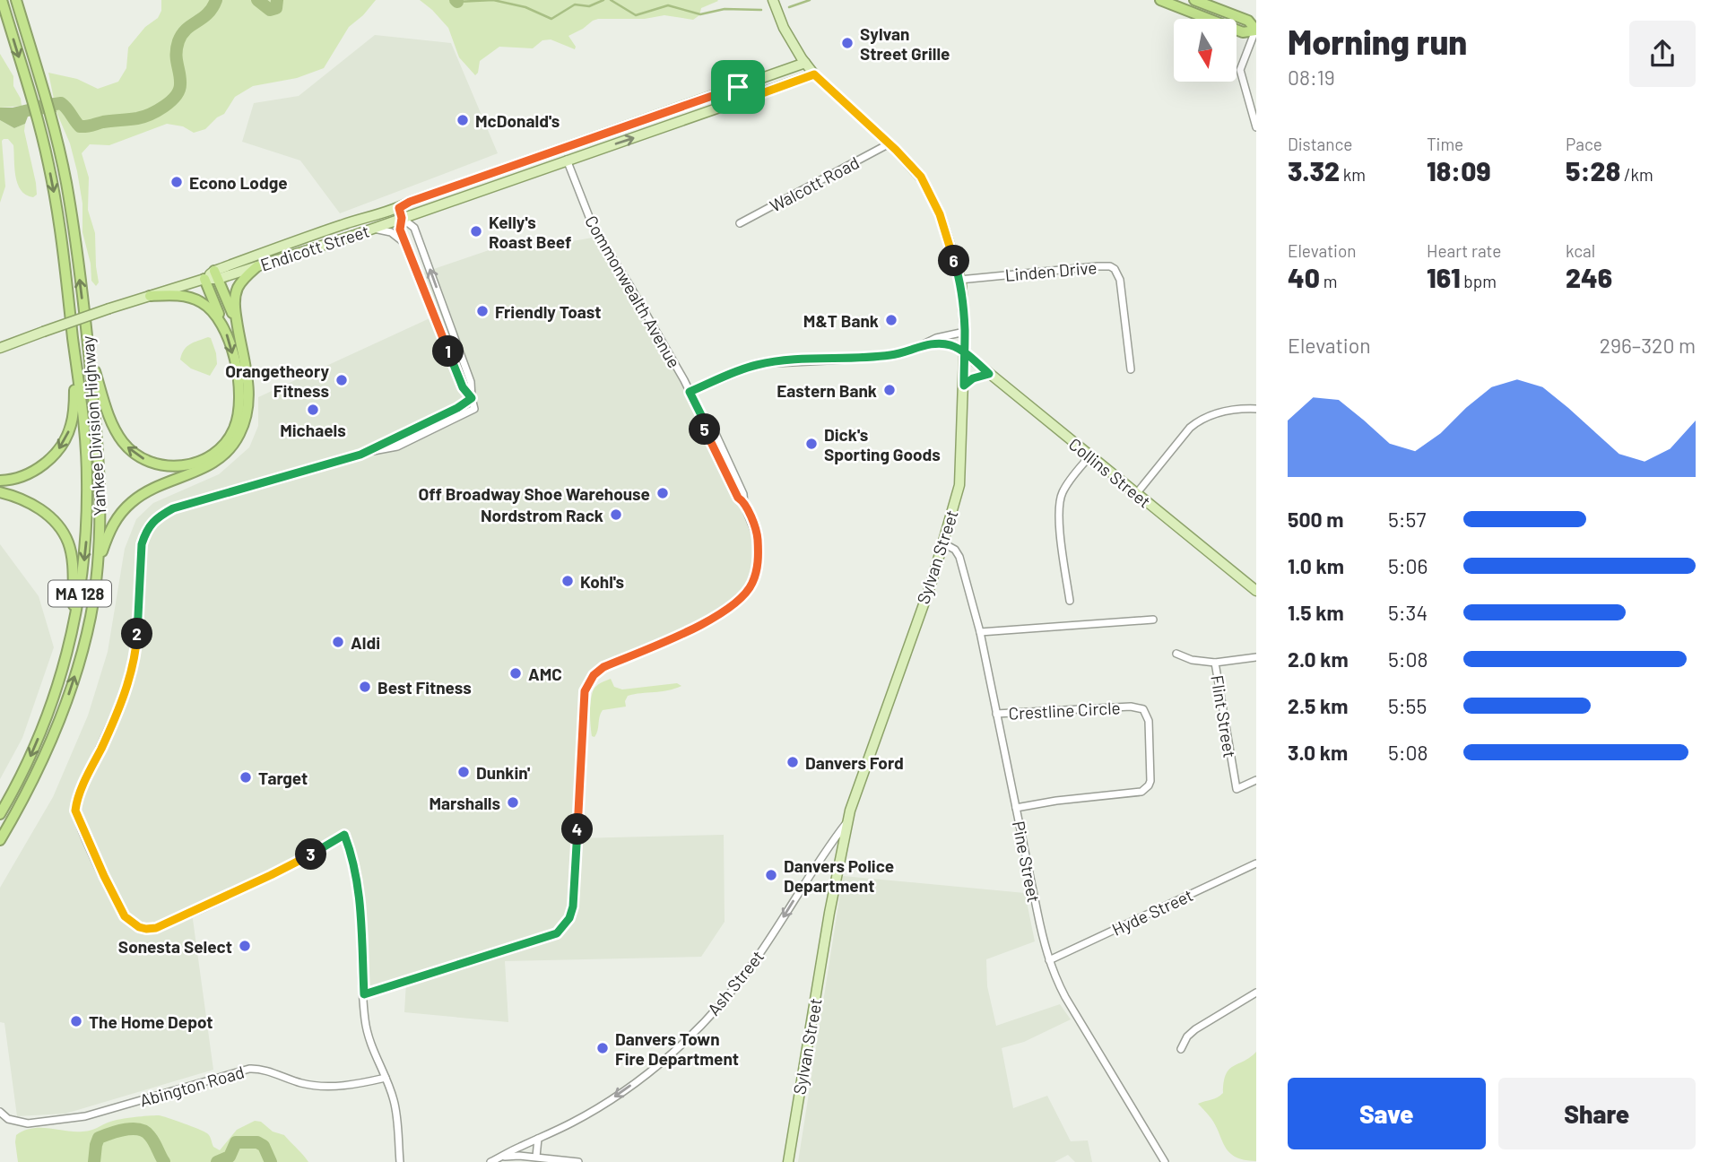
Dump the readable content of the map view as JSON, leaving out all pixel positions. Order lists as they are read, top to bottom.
{
  "streets": {
    "highway": ["Yankee Division Highway", "MA 128"],
    "main road": ["Endicott Street", "Collins Street", "Sylvan Street"],
    "street": [
      "Walcott Road",
      "Linden Drive",
      "Commonwealth Avenue",
      "Crestline Circle",
      "Flint Street",
      "Pine Street",
      "Hyde Street",
      "Ash Street",
      "Abington Road"
    ]
  },
  "crossings": [
    ["Walcott Road", "Sylvan Street"],
    ["Endicott Street", "Commonwealth Avenue"],
    ["Endicott Street", "Sylvan Street"],
    ["Linden Drive", "Sylvan Street"],
    ["Collins Street", "Sylvan Street"],
    ["Sylvan Street", "Pine Street"],
    ["Sylvan Street", "Ash Street"],
    ["Crestline Circle", "Pine Street"],
    ["Pine Street", "Hyde Street"]
  ],
  "one_way": ["Ash Street"],
  "places": [
    "Sylvan Street Grille",
    "McDonald's",
    "Econo Lodge",
    "Kelly's Roast Beef",
    "Friendly Toast",
    "M&T Bank",
    "Orangetheory Fitness",
    "Eastern Bank",
    "Michaels",
    "Dick's Sporting Goods",
    "Off Broadway Shoe Warehouse",
    "Nordstrom Rack",
    "Kohl's",
    "Aldi",
    "AMC",
    "Best Fitness",
    "Danvers Ford",
    "Dunkin'",
    "Target",
    "Marshalls",
    "Danvers Police Department",
    "Sonesta Select",
    "The Home Depot",
    "Danvers Town Fire Department"
  ],
  "north": "bottom",
  "page": {
    "heading": ["Morning run", "08:19"],
    "stats": [
      ["Distance", "3.32 km"],
      ["Time", "18:09"],
      ["Pace", "5:28 /km"],
      ["Elevation", "40 m"],
      ["Heart rate", "161 bpm"],
      ["kcal", "246"]
    ],
    "pins": [
      "6",
      "1",
      "5",
      "2",
      "4",
      "3"
    ],
    "chart": ["Elevation", "296–320 m"],
    "list": [
      {
        "name": "500 m",
        "note": "5:57"
      },
      {
        "name": "1.0 km",
        "note": "5:06"
      },
      {
        "name": "1.5 km",
        "note": "5:34"
      },
      {
        "name": "2.0 km",
        "note": "5:08"
      },
      {
        "name": "2.5 km",
        "note": "5:55"
      },
      {
        "name": "3.0 km",
        "note": "5:08"
      }
    ],
    "buttons": ["Save", "Share"]
  }
}
